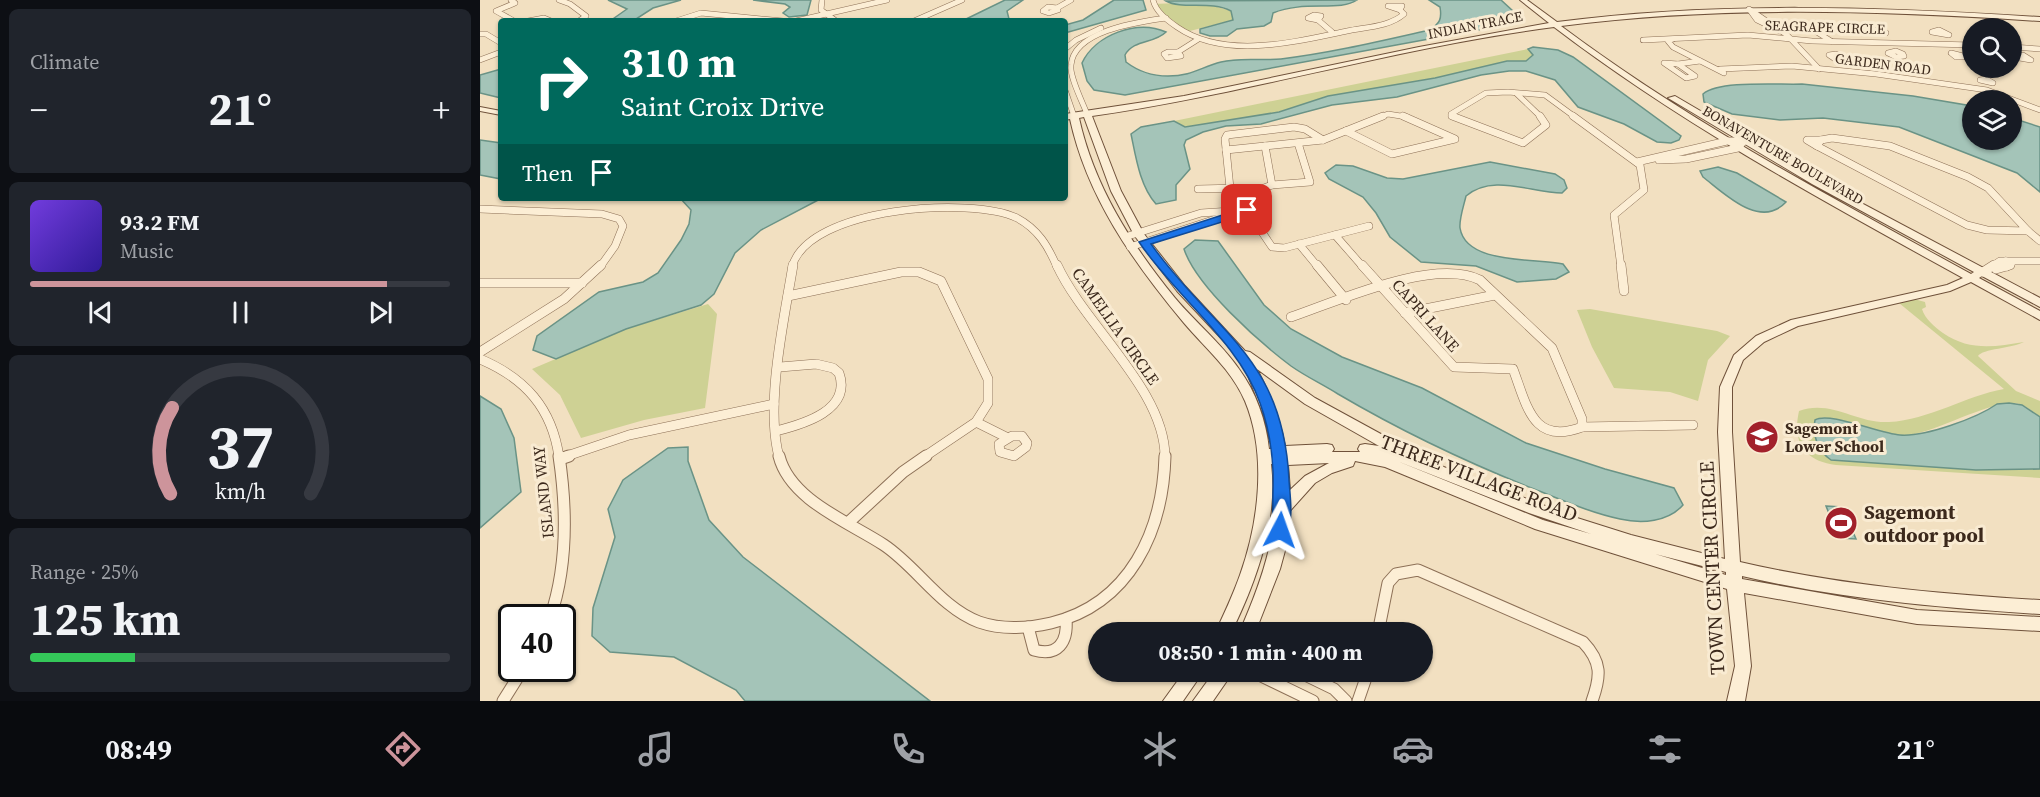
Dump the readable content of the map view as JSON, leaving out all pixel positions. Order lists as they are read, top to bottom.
{
  "streets": {
    "street": [
      "INDIAN TRACE",
      "SEAGRAPE CIRCLE",
      "GARDEN ROAD",
      "BONAVENTURE BOULEVARD",
      "CAPRI LANE",
      "CAMELLIA CIRCLE",
      "THREE VILLAGE ROAD",
      "ISLAND WAY",
      "TOWN CENTER CIRCLE"
    ]
  },
  "crossings": [
    ["INDIAN TRACE", "BONAVENTURE BOULEVARD"],
    ["BONAVENTURE BOULEVARD", "TOWN CENTER CIRCLE"],
    ["THREE VILLAGE ROAD", "TOWN CENTER CIRCLE"]
  ],
  "places": {
    "school or university": ["Sagemont Lower School"],
    "sports": ["Sagemont outdoor pool"]
  },
  "page": {
    "tile": [
      "Climate",
      ["Range · 25%", "125 km"]
    ],
    "turn": ["310 m", "Saint Croix Drive"],
    "heat": ["−", "21°", "+"],
    "then": "Then",
    "song": ["93.2 FM", "Music"],
    "limit": "40",
    "trip": "08:50 · 1 min · 400 m",
    "tabs": ["08:49", "21°"],
    "gauge": ["37", "km/h"]
  }
}
